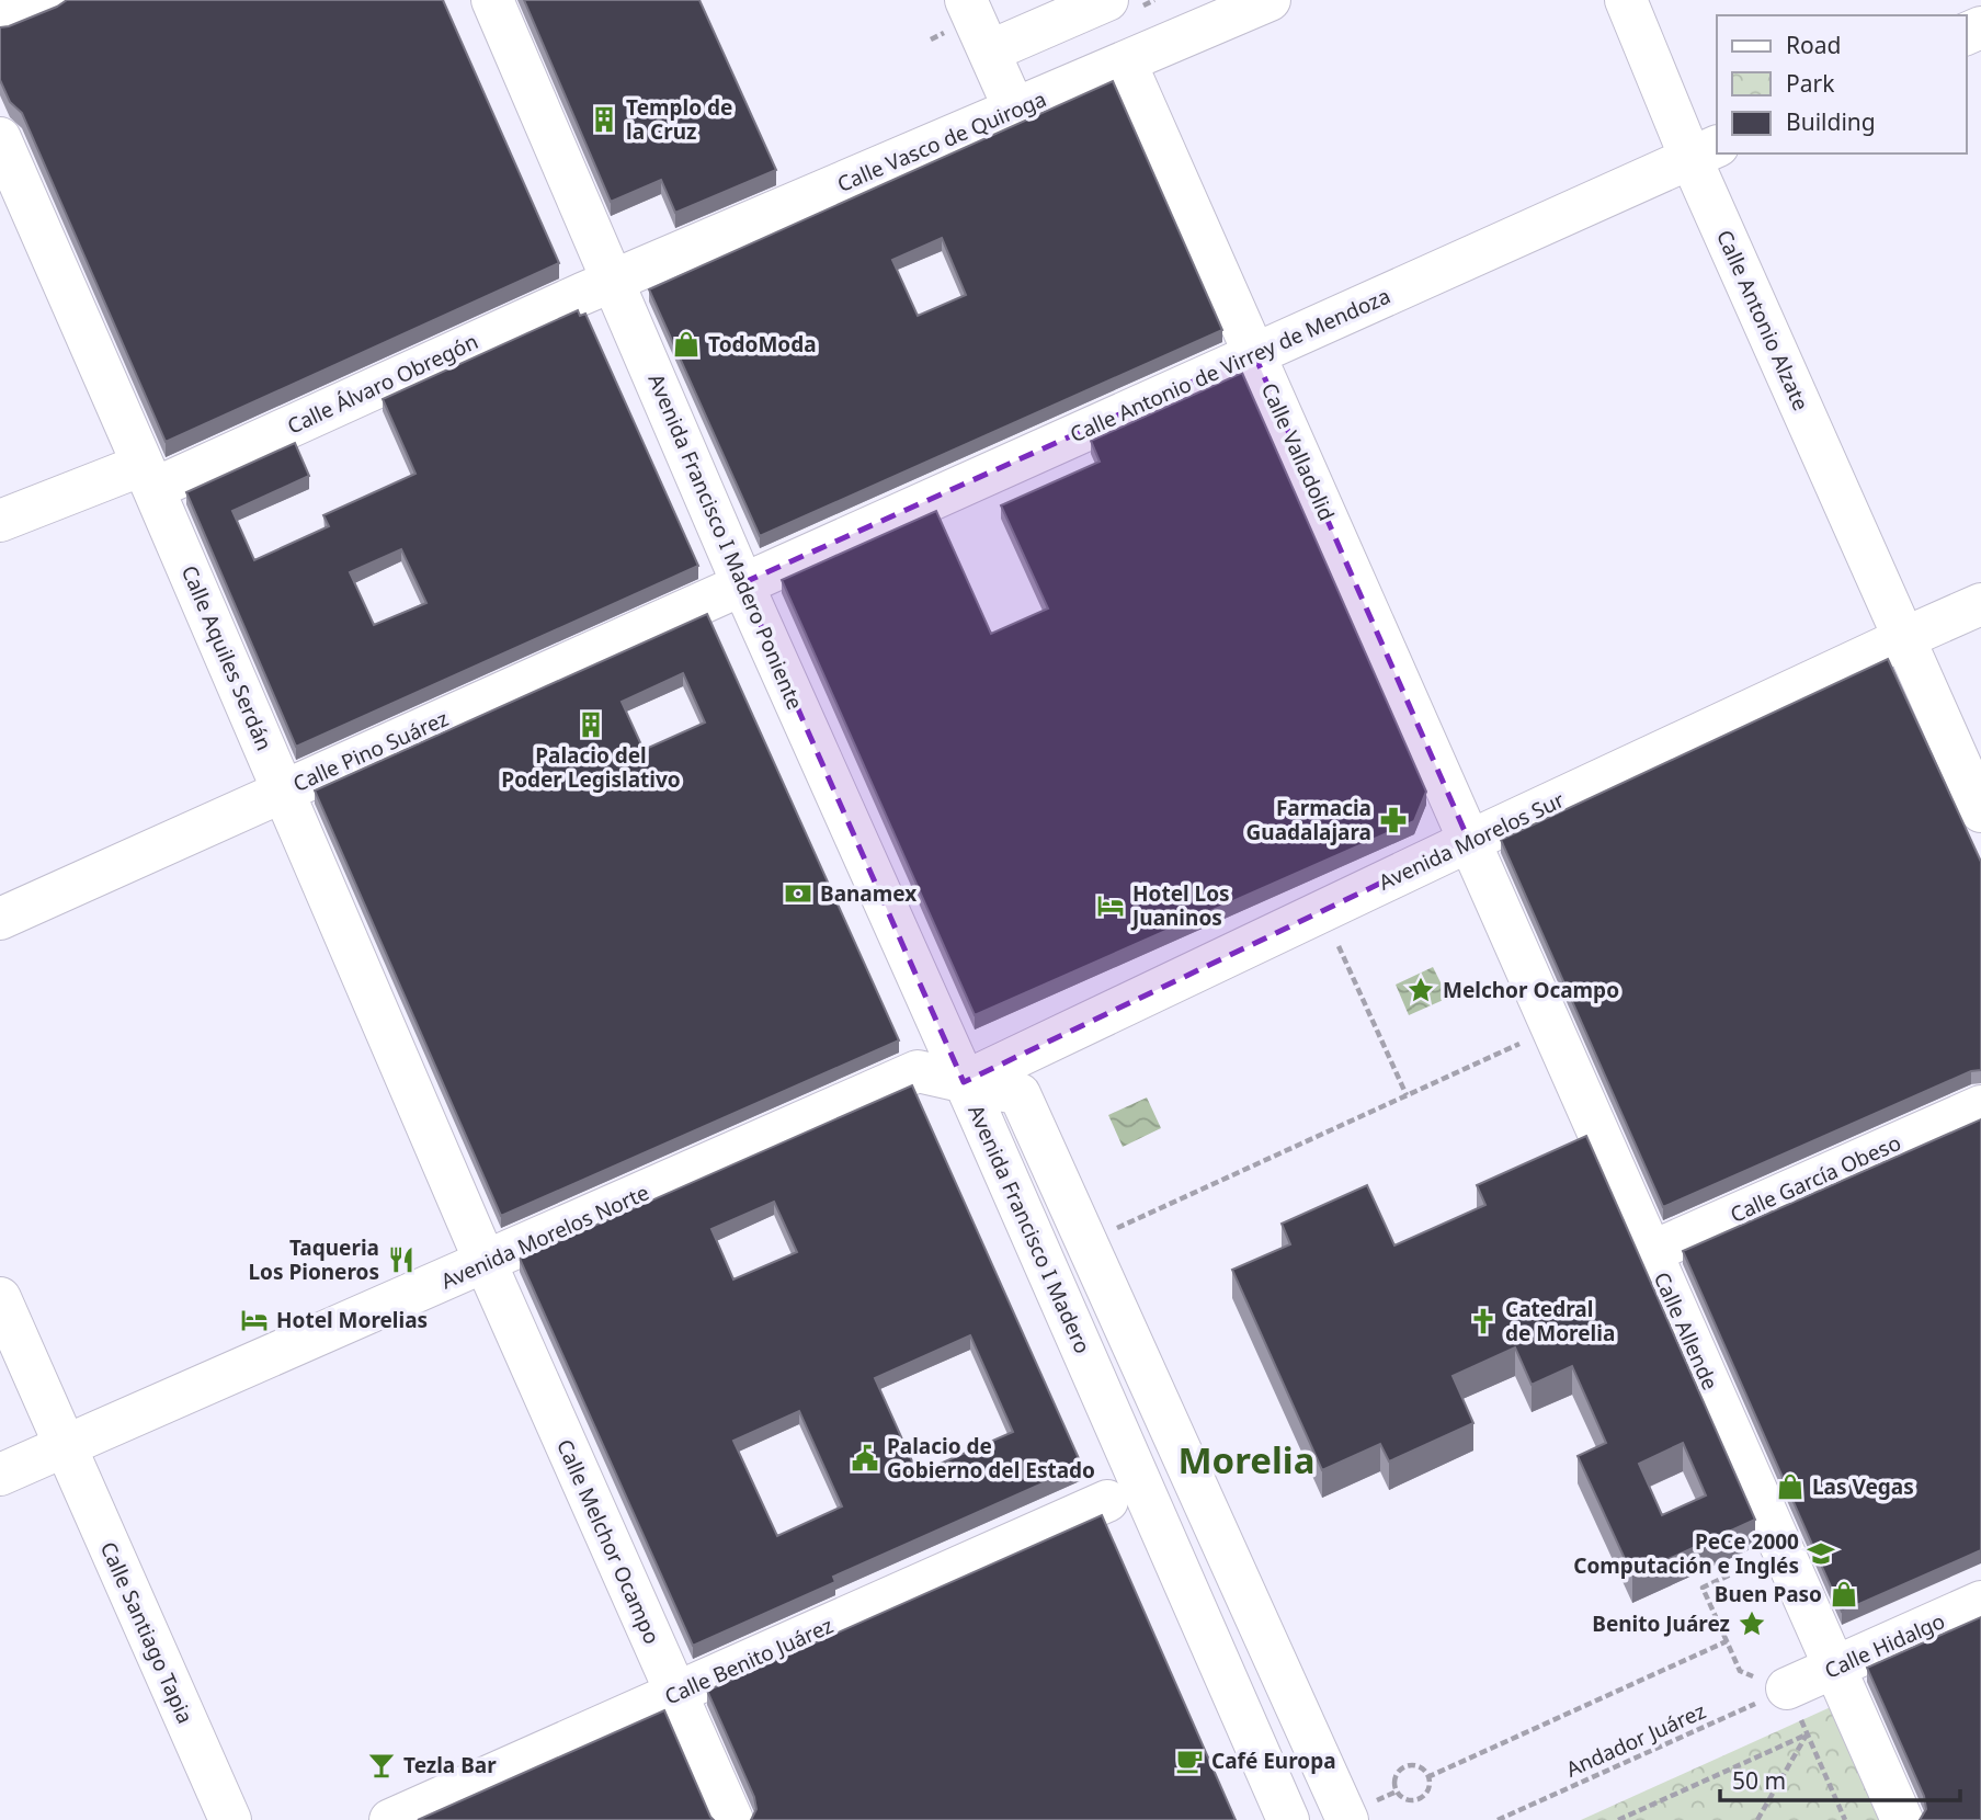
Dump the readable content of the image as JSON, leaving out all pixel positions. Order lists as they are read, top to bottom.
{
  "streets": {
    "street": [
      "Calle Vasco de Quiroga",
      "Calle Antonio Alzate",
      "Calle Antonio de Virrey de Mendoza",
      "Calle Álvaro Obregón",
      "Calle Valladolid",
      "Avenida Francisco I Madero Poniente",
      "Calle Aquiles Serdán",
      "Calle Pino Suárez",
      "Avenida Morelos Sur",
      "Calle García Obeso",
      "Avenida Francisco I Madero",
      "Avenida Morelos Norte",
      "Calle Allende",
      "Calle Melchor Ocampo",
      "Calle Santiago Tapia",
      "Calle Hidalgo",
      "Calle Benito Juárez"
    ],
    "path": ["Andador Juárez"]
  },
  "crossings": [
    ["Calle Vasco de Quiroga", "Calle Álvaro Obregón"],
    ["Calle Vasco de Quiroga", "Calle Valladolid"],
    ["Calle Vasco de Quiroga", "Avenida Francisco I Madero Poniente"],
    ["Calle Antonio Alzate", "Calle Antonio de Virrey de Mendoza"],
    ["Calle Antonio Alzate", "Avenida Morelos Sur"],
    ["Calle Antonio de Virrey de Mendoza", "Calle Valladolid"],
    ["Calle Antonio de Virrey de Mendoza", "Avenida Francisco I Madero Poniente"],
    ["Calle Antonio de Virrey de Mendoza", "Calle Pino Suárez"],
    ["Calle Álvaro Obregón", "Avenida Francisco I Madero Poniente"],
    ["Calle Álvaro Obregón", "Calle Aquiles Serdán"],
    ["Calle Valladolid", "Avenida Morelos Sur"],
    ["Calle Valladolid", "Calle Allende"],
    ["Avenida Francisco I Madero Poniente", "Calle Pino Suárez"],
    ["Avenida Francisco I Madero Poniente", "Avenida Morelos Sur"],
    ["Avenida Francisco I Madero Poniente", "Avenida Francisco I Madero"],
    ["Avenida Francisco I Madero Poniente", "Avenida Morelos Norte"],
    ["Calle Aquiles Serdán", "Calle Pino Suárez"],
    ["Calle Aquiles Serdán", "Avenida Morelos Norte"],
    ["Calle Aquiles Serdán", "Calle Melchor Ocampo"],
    ["Avenida Morelos Sur", "Avenida Francisco I Madero"],
    ["Avenida Morelos Sur", "Avenida Morelos Norte"],
    ["Avenida Morelos Sur", "Calle Allende"],
    ["Calle García Obeso", "Calle Allende"],
    ["Avenida Francisco I Madero", "Avenida Morelos Norte"],
    ["Avenida Morelos Norte", "Calle Melchor Ocampo"],
    ["Avenida Morelos Norte", "Calle Santiago Tapia"],
    ["Calle Allende", "Calle Hidalgo"],
    ["Calle Melchor Ocampo", "Calle Benito Juárez"],
    ["Calle Hidalgo", "Andador Juárez"]
  ],
  "districts": ["Morelia"],
  "places": {
    "building": ["Templo de la Cruz", "Palacio del Poder Legislativo"],
    "shop": ["TodoModa", "Las Vegas", "Buen Paso"],
    "pharmacy": ["Farmacia Guadalajara"],
    "bank": ["Banamex"],
    "hotel": ["Hotel Los Juaninos", "Hotel Morelias"],
    "place": ["Melchor Ocampo", "Benito Juárez"],
    "restaurant": ["Taqueria Los Pioneros"],
    "church": ["Catedral de Morelia"],
    "public building": ["Palacio de Gobierno del Estado"],
    "school or university": ["PeCe 2000 Computación e Inglés"],
    "cafe": ["Café Europa"],
    "bar": ["Tezla Bar"]
  },
  "legend": ["Road", "Park", "Building"],
  "scale_bar": "50 m"
}
